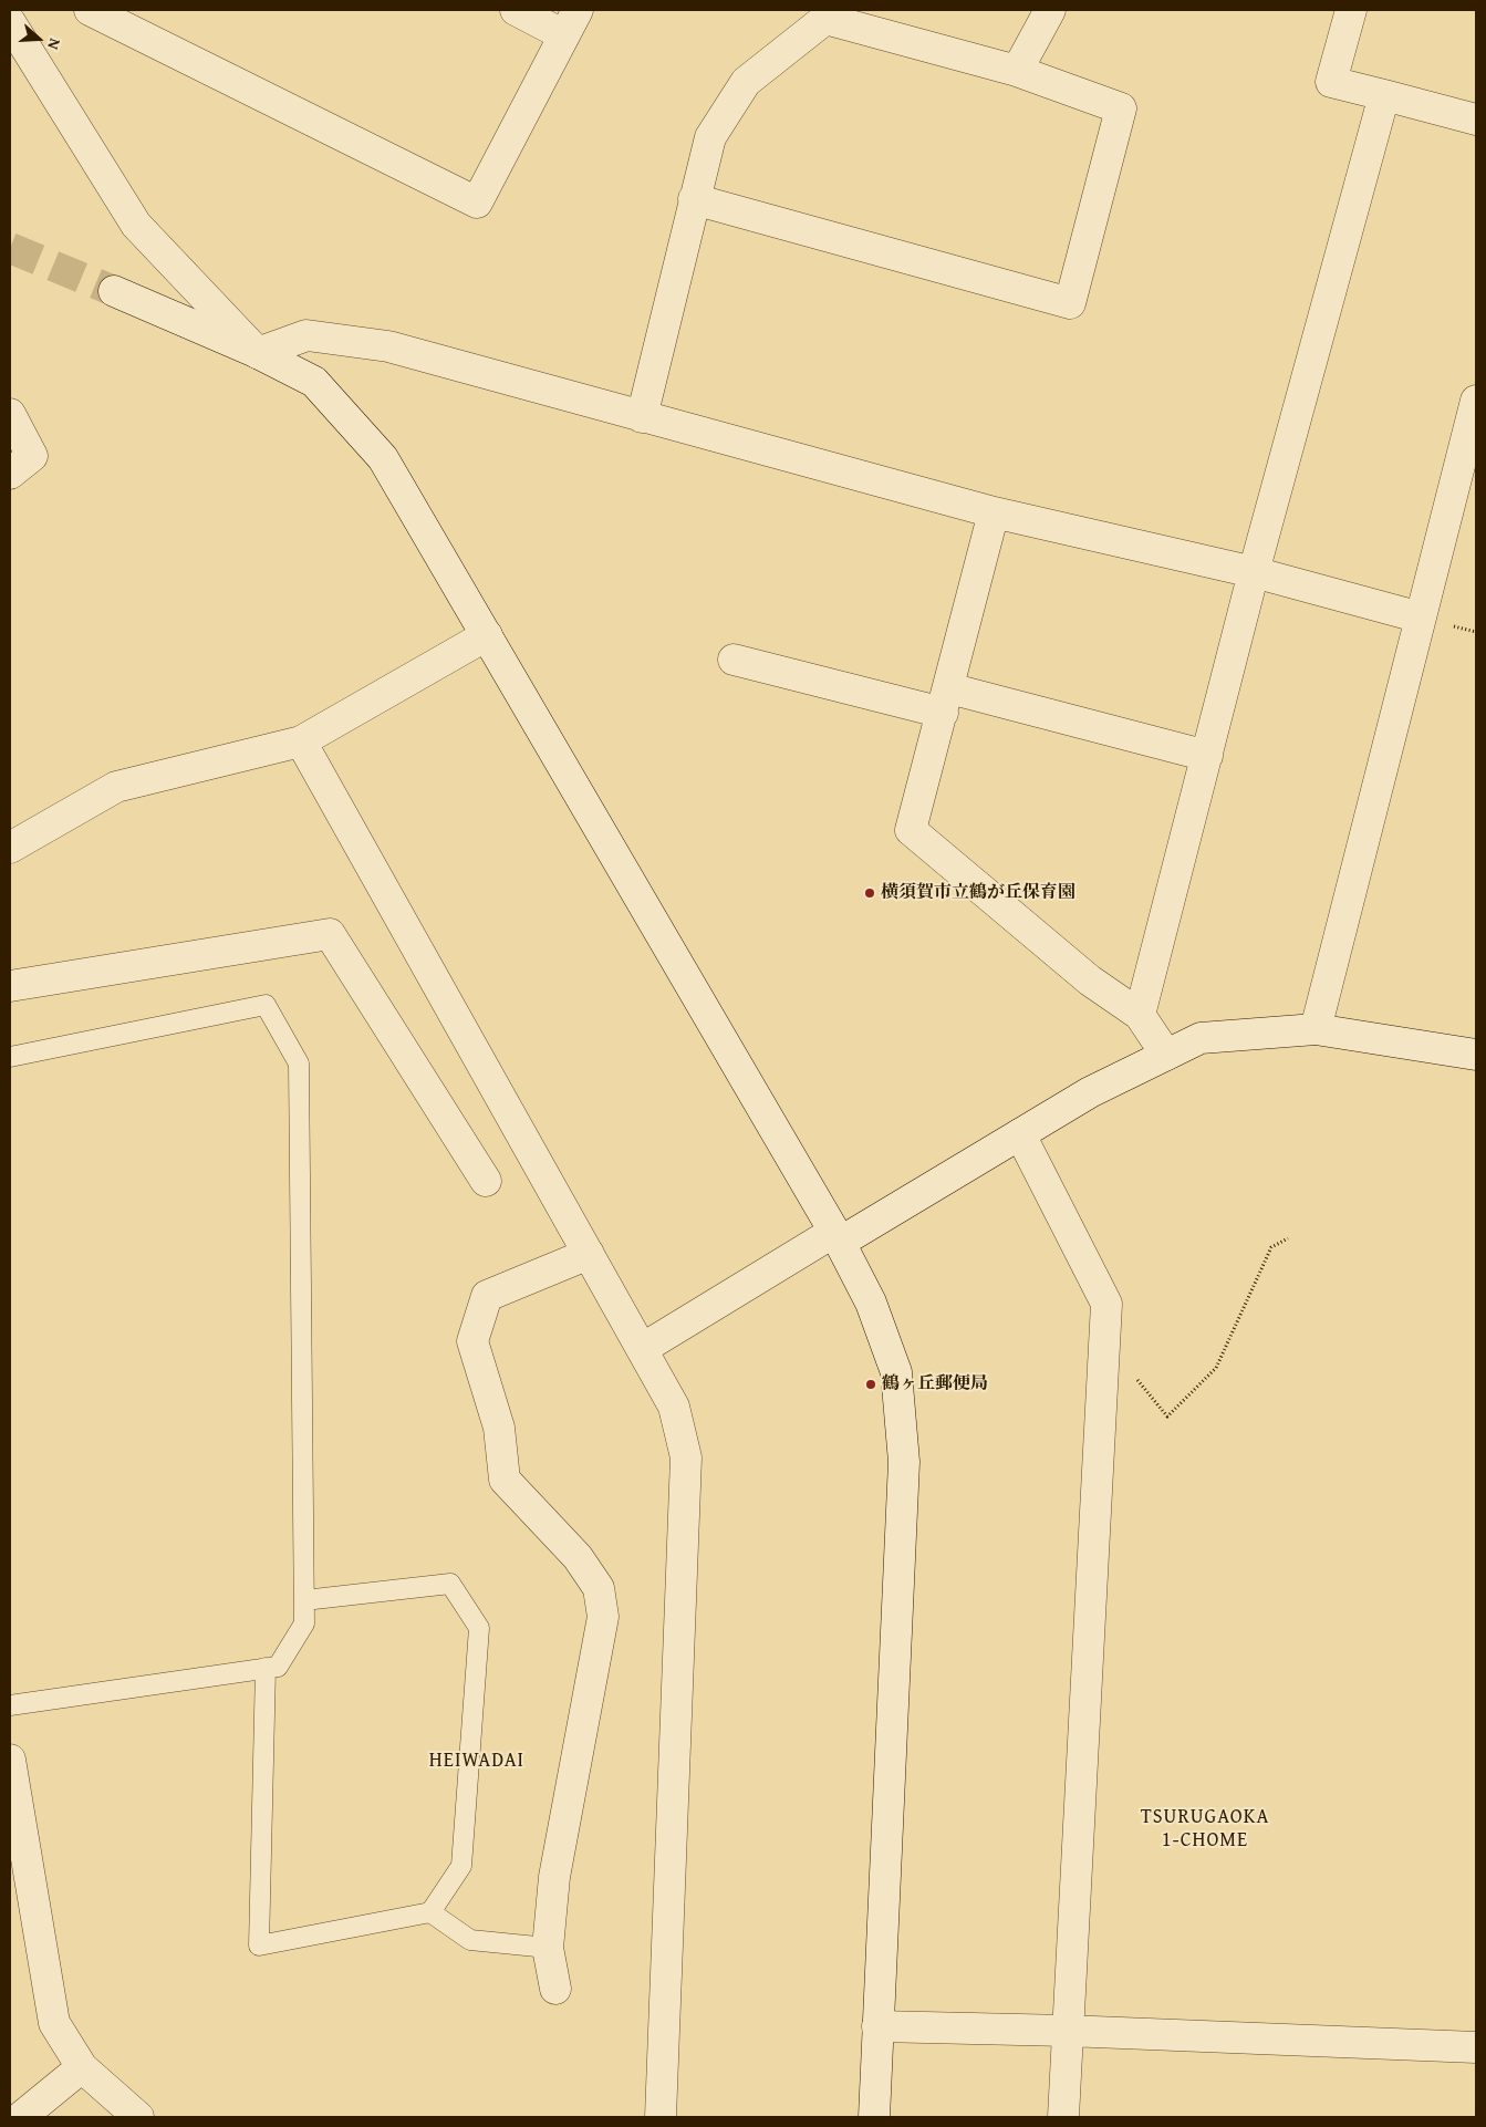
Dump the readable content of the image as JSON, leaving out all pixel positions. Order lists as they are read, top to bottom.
{
  "districts": ["HEIWADAI", "TSURUGAOKA 1-CHOME"],
  "places": ["横須賀市立鶴が丘保育園", "鶴ヶ丘郵便局"],
  "north": "right"
}
